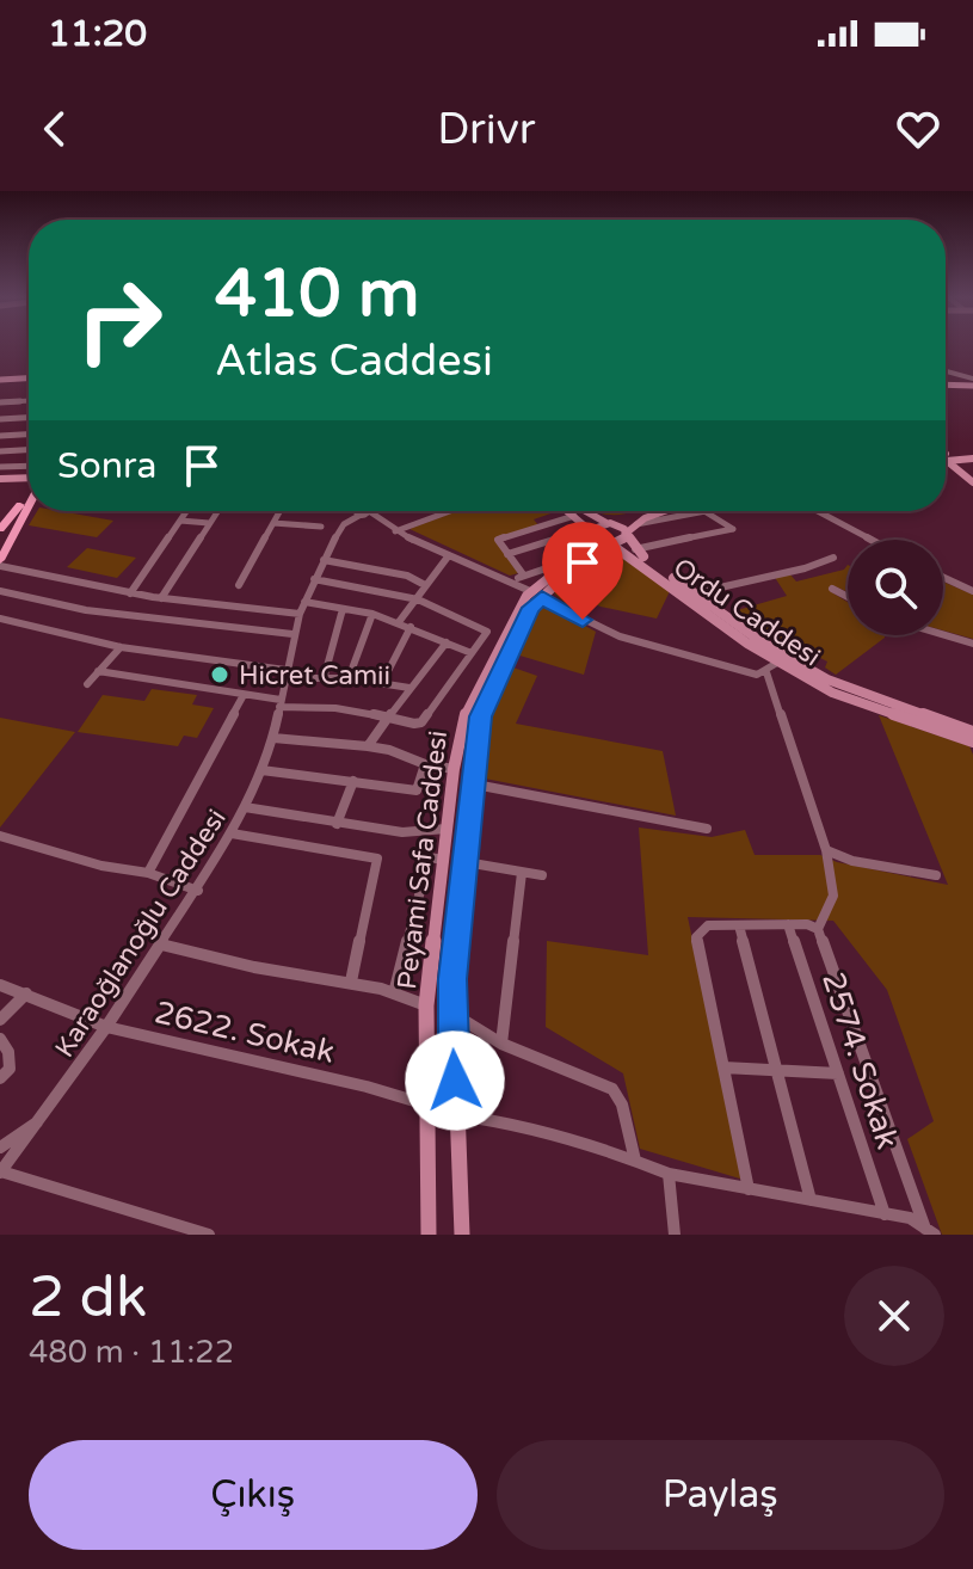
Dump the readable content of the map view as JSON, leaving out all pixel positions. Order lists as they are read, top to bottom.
{
  "streets": {
    "main road": ["Ordu Caddesi", "Peyami Safa Caddesi"],
    "street": ["Karaoğlanoğlu Caddesi", "2622. Sokak", "2574. Sokak"]
  },
  "crossings": [
    ["Ordu Caddesi", "Peyami Safa Caddesi"],
    ["Peyami Safa Caddesi", "2622. Sokak"],
    ["Karaoğlanoğlu Caddesi", "2622. Sokak"]
  ],
  "places": ["Hicret Camii"],
  "page": {
    "status": "11:20",
    "header": "Drivr",
    "turn": ["410 m", "Atlas Caddesi"],
    "then": "Sonra",
    "heading": ["2 dk", "480 m · 11:22"],
    "buttons": ["Çıkış", "Paylaş"]
  }
}
